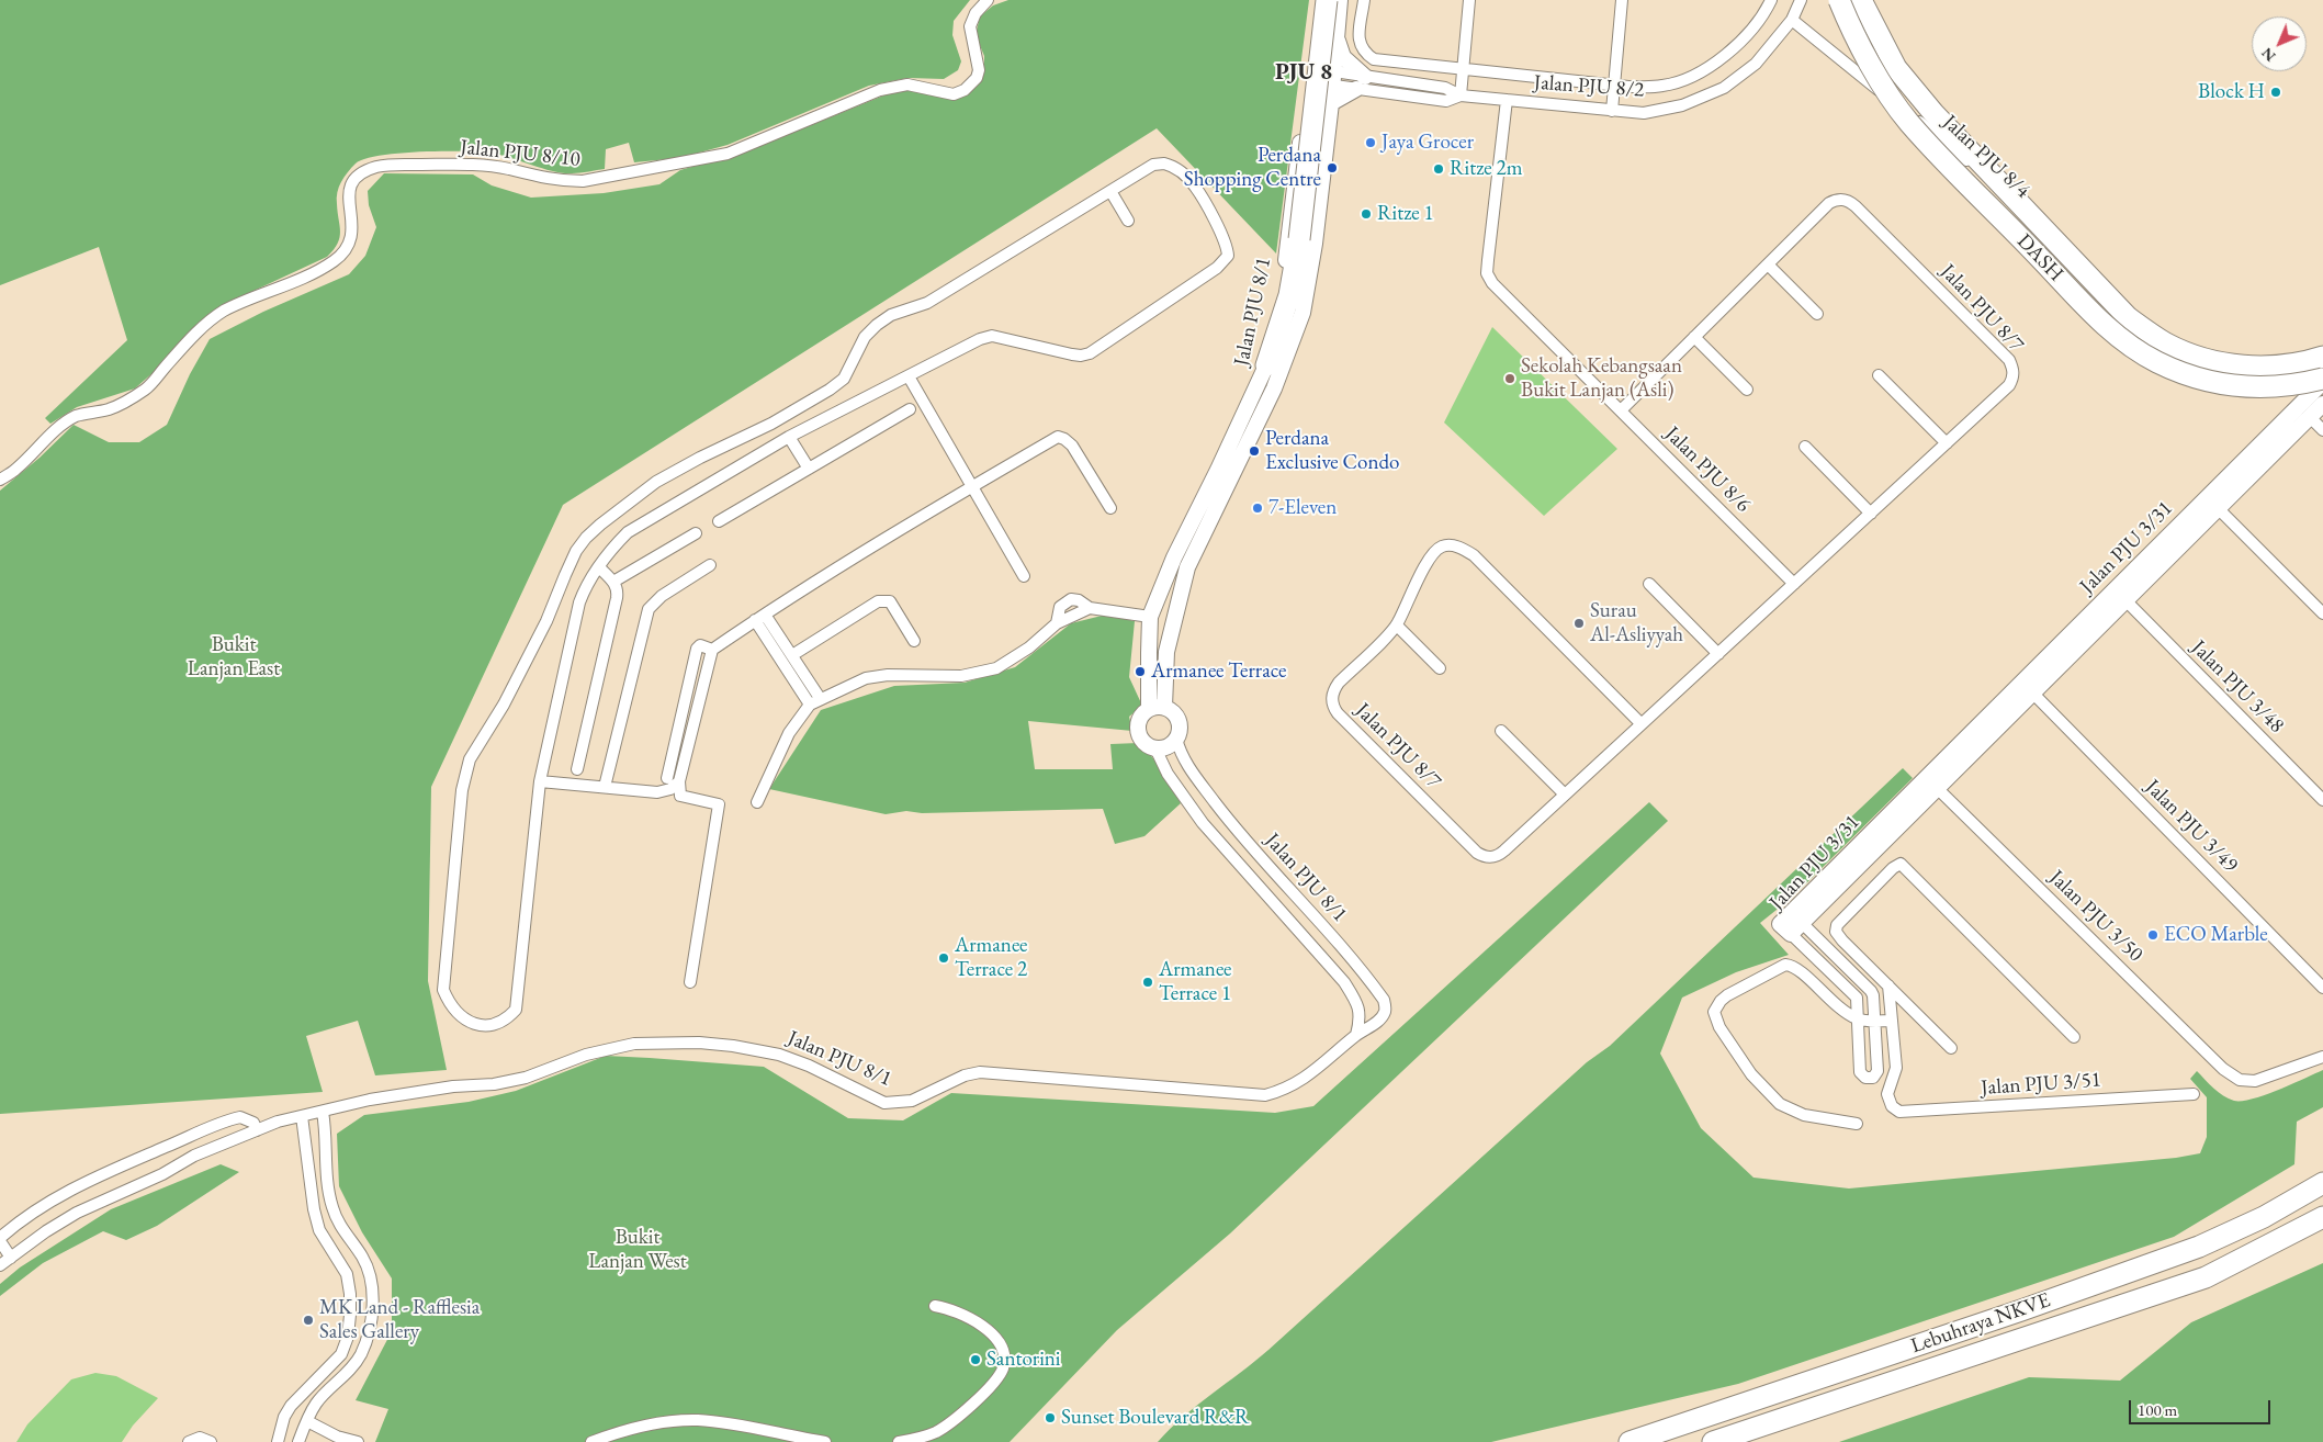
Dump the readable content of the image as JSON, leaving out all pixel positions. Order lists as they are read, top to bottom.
{
  "streets": {
    "highway": ["DASH", "Lebuhraya NKVE"],
    "main road": ["Jalan PJU 8/1", "Jalan PJU 3/31"],
    "street": [
      "Jalan PJU 8/2",
      "Jalan PJU 8/10",
      "Jalan PJU 8/4",
      "Jalan PJU 8/7",
      "Jalan PJU 8/6",
      "Jalan PJU 3/48",
      "Jalan PJU 3/49",
      "Jalan PJU 3/50",
      "Jalan PJU 3/51"
    ]
  },
  "crossings": [
    ["Jalan PJU 8/2", "Jalan PJU 8/4"],
    ["Jalan PJU 8/2", "Jalan PJU 8/1"],
    ["Jalan PJU 8/2", "Jalan PJU 8/6"],
    ["DASH", "Jalan PJU 3/31"],
    ["Jalan PJU 8/7", "Jalan PJU 8/6"],
    ["Jalan PJU 3/31", "Jalan PJU 3/48"],
    ["Jalan PJU 3/31", "Jalan PJU 3/49"],
    ["Jalan PJU 3/31", "Jalan PJU 3/50"]
  ],
  "districts": ["PJU 8"],
  "parks": ["Bukit Lanjan East", "Bukit Lanjan West"],
  "places": [
    "Block H",
    "Jaya Grocer",
    "Perdana Shopping Centre",
    "Ritze 2m",
    "Ritze 1",
    "Sekolah Kebangsaan Bukit Lanjan (Asli)",
    "Perdana Exclusive Condo",
    "7-Eleven",
    "Surau Al-Asliyyah",
    "Armanee Terrace",
    "ECO Marble",
    "Armanee Terrace 2",
    "Armanee Terrace 1",
    "MK Land - Rafflesia Sales Gallery",
    "Santorini",
    "Sunset Boulevard R&R"
  ],
  "scale_bar": "100 m",
  "north": "bottom left"
}
